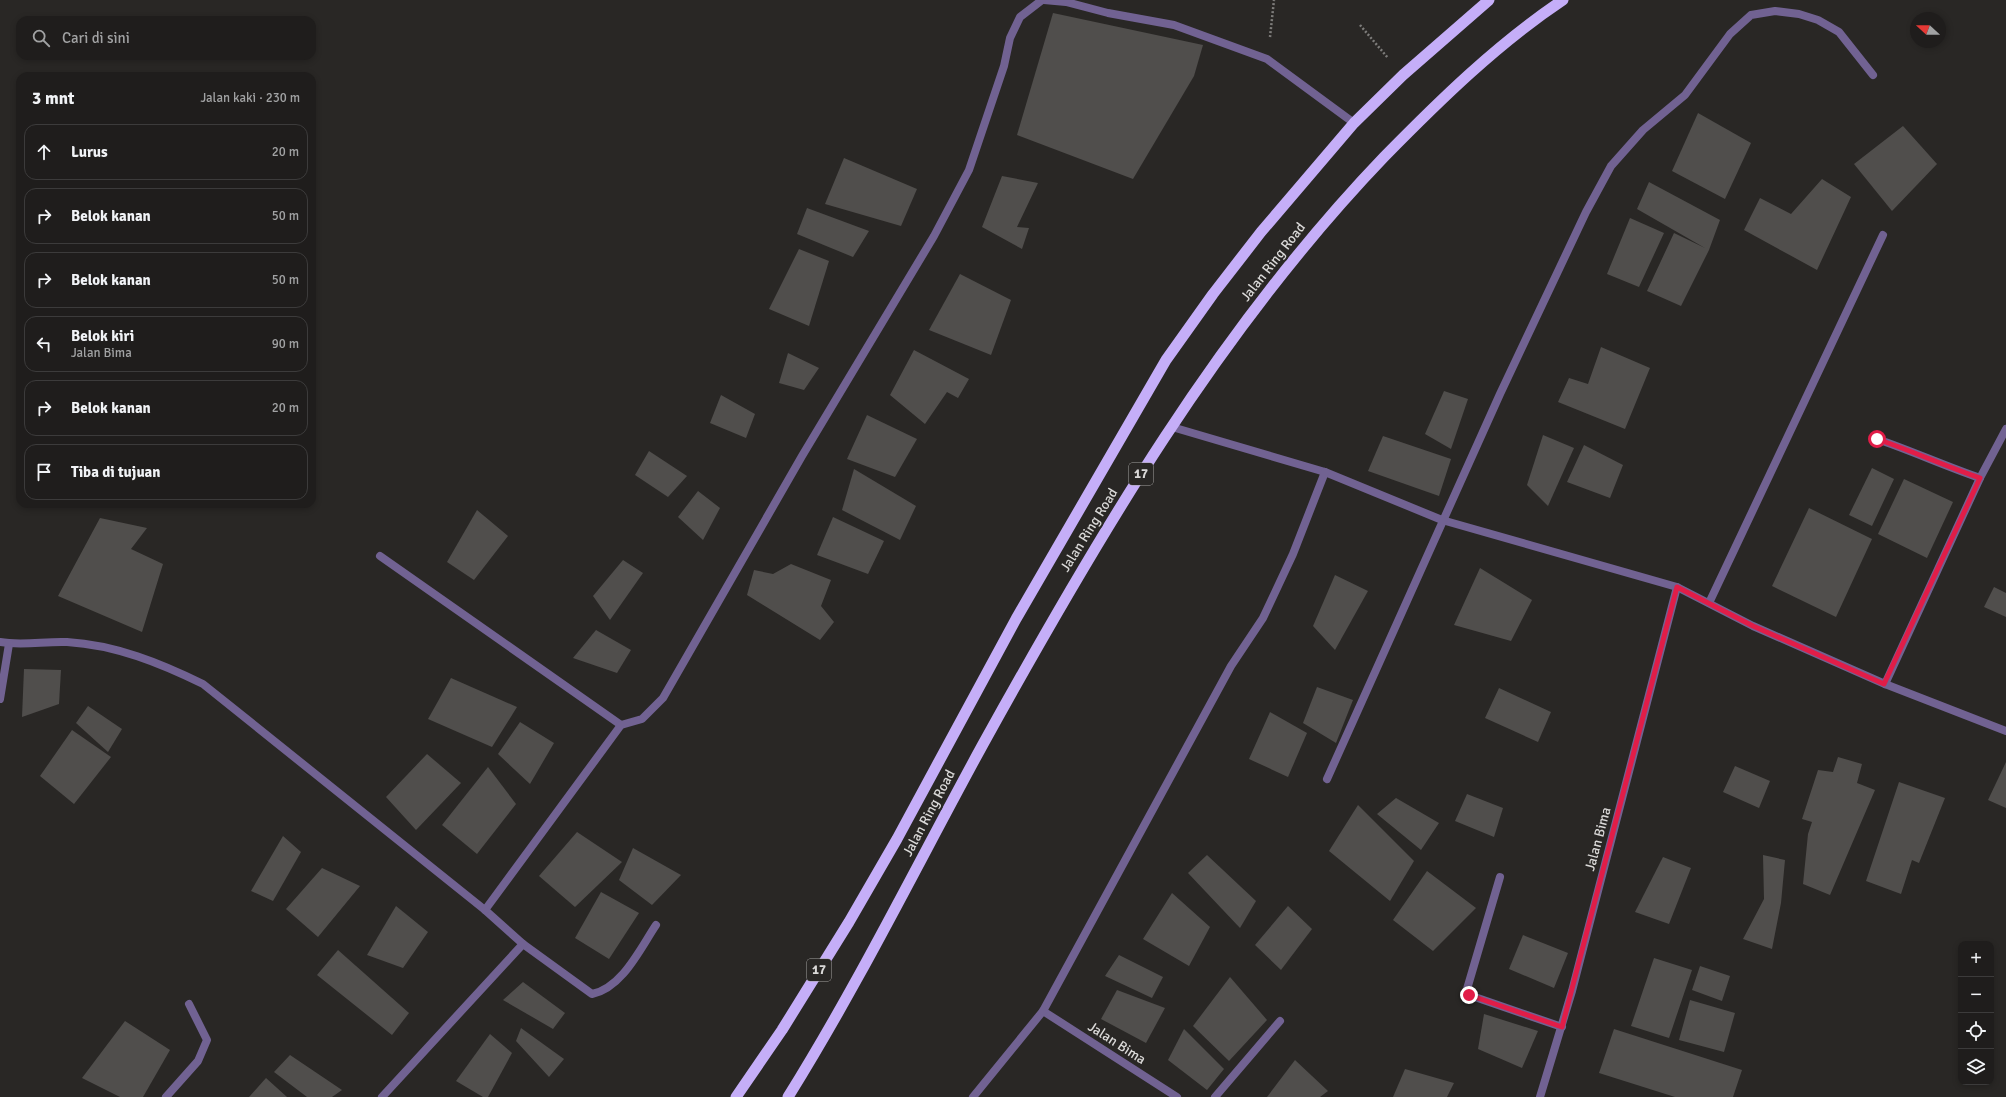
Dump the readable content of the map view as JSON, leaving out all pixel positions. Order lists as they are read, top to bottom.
{
  "streets": {
    "highway": ["Jalan Ring Road", "17"],
    "street": ["Jalan Bima"]
  },
  "north": "left",
  "page": {
    "search": "Cari di sini",
    "heading": ["3 mnt", "Jalan kaki · 230 m"],
    "list": [
      ["Lurus", "20 m"],
      ["Belok kanan", "50 m"],
      ["Belok kanan", "50 m"],
      ["Belok kiri", "Jalan Bima", "90 m"],
      ["Belok kanan", "20 m"],
      "Tiba di tujuan"
    ],
    "map_buttons": ["+", "−"]
  }
}
